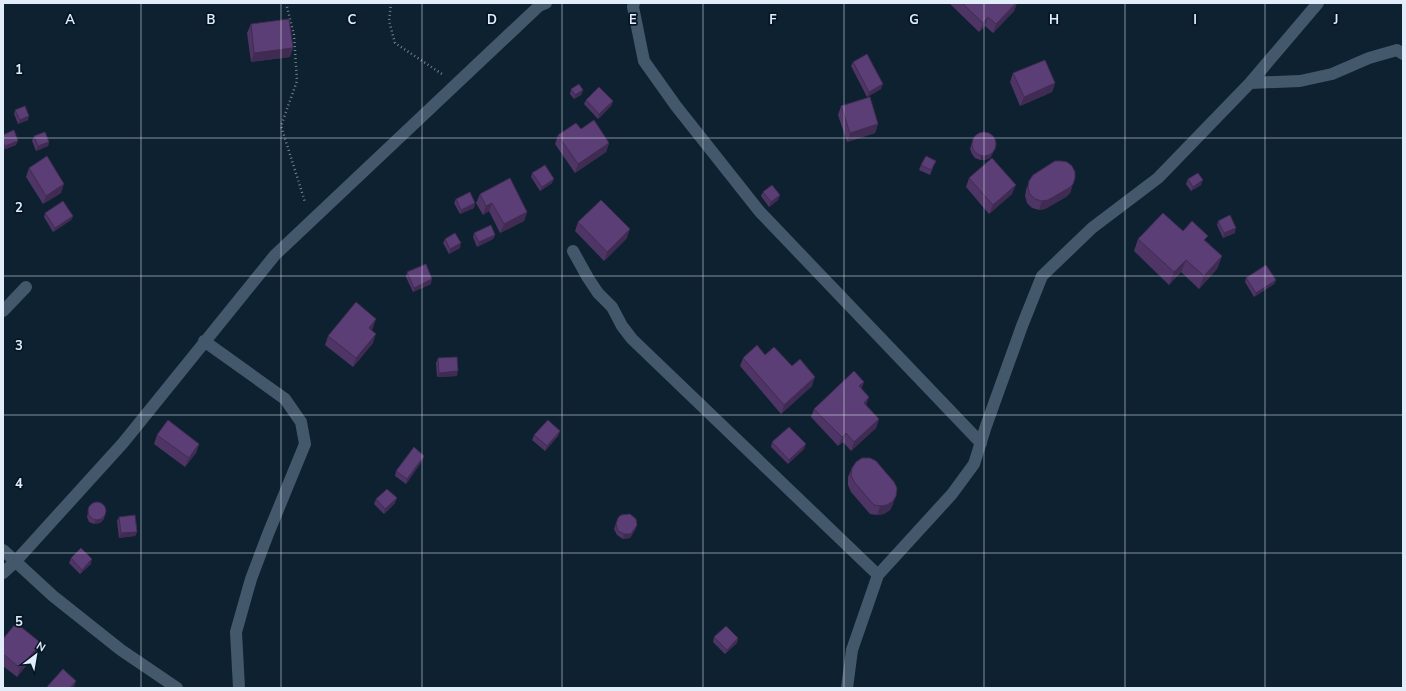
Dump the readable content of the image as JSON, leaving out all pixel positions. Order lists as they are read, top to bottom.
{
  "north": "top right",
  "grid": {
    "columns": [
      "A",
      "B",
      "C",
      "D",
      "E",
      "F",
      "G",
      "H",
      "I",
      "J"
    ],
    "rows": [
      "1",
      "2",
      "3",
      "4",
      "5"
    ]
  }
}
